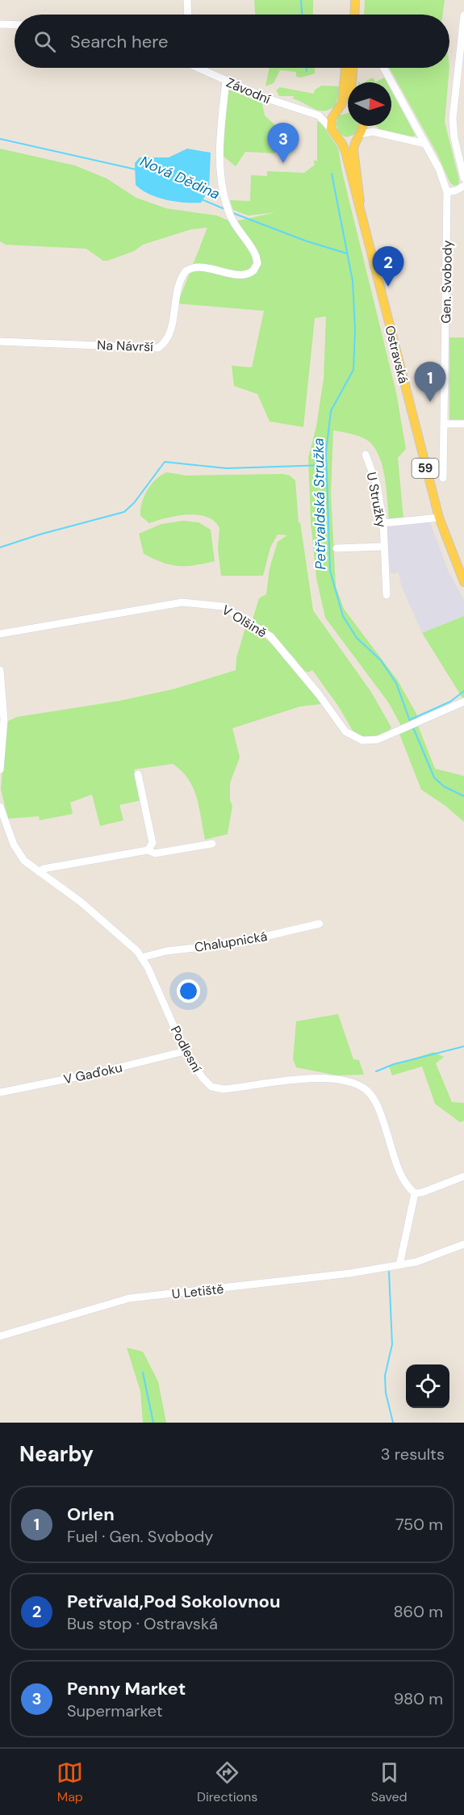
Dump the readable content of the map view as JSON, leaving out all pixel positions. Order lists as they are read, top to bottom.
{
  "streets": {
    "main road": ["Ostravská", "59"],
    "street": [
      "Závodní",
      "Gen. Svobody",
      "Na Návrší",
      "U Stružky",
      "V Olšině",
      "Chalupnická",
      "Podlesní",
      "V Gaďoku",
      "U Letiště"
    ]
  },
  "crossings": [
    ["Závodní", "Na Návrší"],
    ["Závodní", "Ostravská"],
    ["Chalupnická", "Podlesní"],
    ["Podlesní", "V Gaďoku"]
  ],
  "water": ["Nová Dědina", "Petřvaldská Stružka"],
  "north": "right",
  "page": {
    "search": "Search here",
    "pins": ["3", "2", "1"],
    "heading": ["Nearby", "3 results"],
    "list": [
      {
        "mark": "1",
        "name": "Orlen",
        "note": "Fuel · Gen. Svobody",
        "value": "750 m"
      },
      {
        "mark": "2",
        "name": "Petřvald,Pod Sokolovnou",
        "note": "Bus stop · Ostravská",
        "value": "860 m"
      },
      {
        "mark": "3",
        "name": "Penny Market",
        "note": "Supermarket",
        "value": "980 m"
      }
    ],
    "nav": ["Map", "Directions", "Saved"]
  }
}
